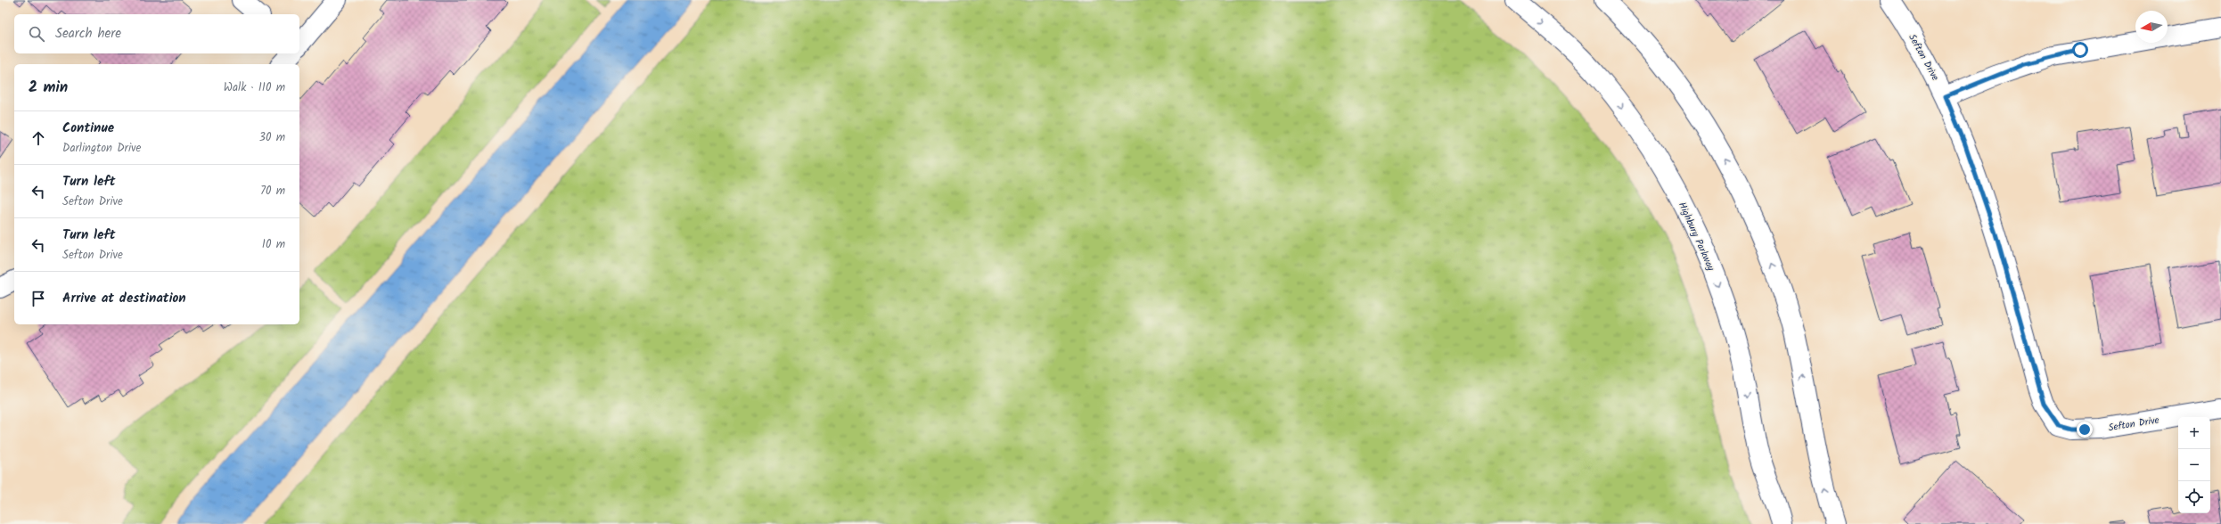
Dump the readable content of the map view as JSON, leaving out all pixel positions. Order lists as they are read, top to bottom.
{
  "streets": {
    "street": ["Sefton Drive", "Highbury Parkway"]
  },
  "north": "left",
  "page": {
    "search": "Search here",
    "heading": ["2 min", "Walk · 110 m"],
    "list": [
      ["Continue", "Darlington Drive", "30 m"],
      ["Turn left", "Sefton Drive", "70 m"],
      ["Turn left", "Sefton Drive", "10 m"],
      "Arrive at destination"
    ],
    "map_buttons": ["+", "−"]
  }
}
